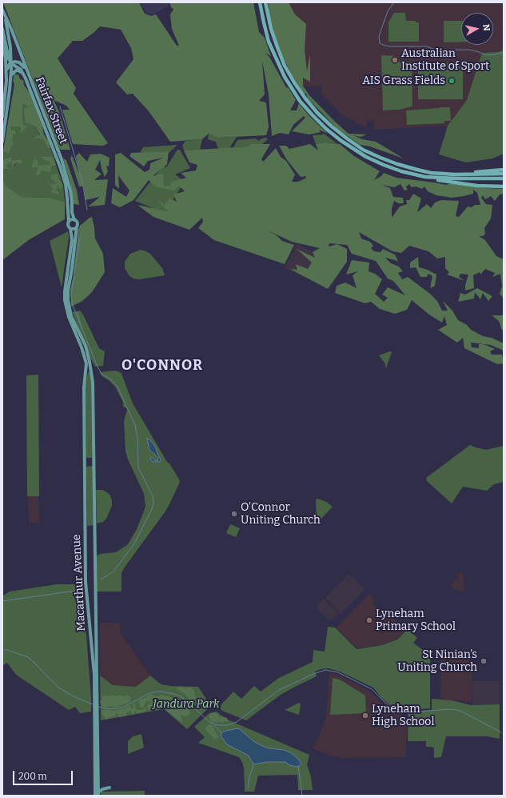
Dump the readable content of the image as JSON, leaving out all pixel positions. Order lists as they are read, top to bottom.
{
  "streets": {
    "main road": ["Fairfax Street", "Macarthur Avenue"]
  },
  "crossings": [
    ["Fairfax Street", "Macarthur Avenue"]
  ],
  "districts": ["O'CONNOR"],
  "parks": ["Jandura Park"],
  "places": [
    "Australian Institute of Sport",
    "AIS Grass Fields",
    "O'Connor Uniting Church",
    "Lyneham Primary School",
    "St Ninian’s Uniting Church",
    "Lyneham High School"
  ],
  "scale_bar": "200 m",
  "north": "right"
}
